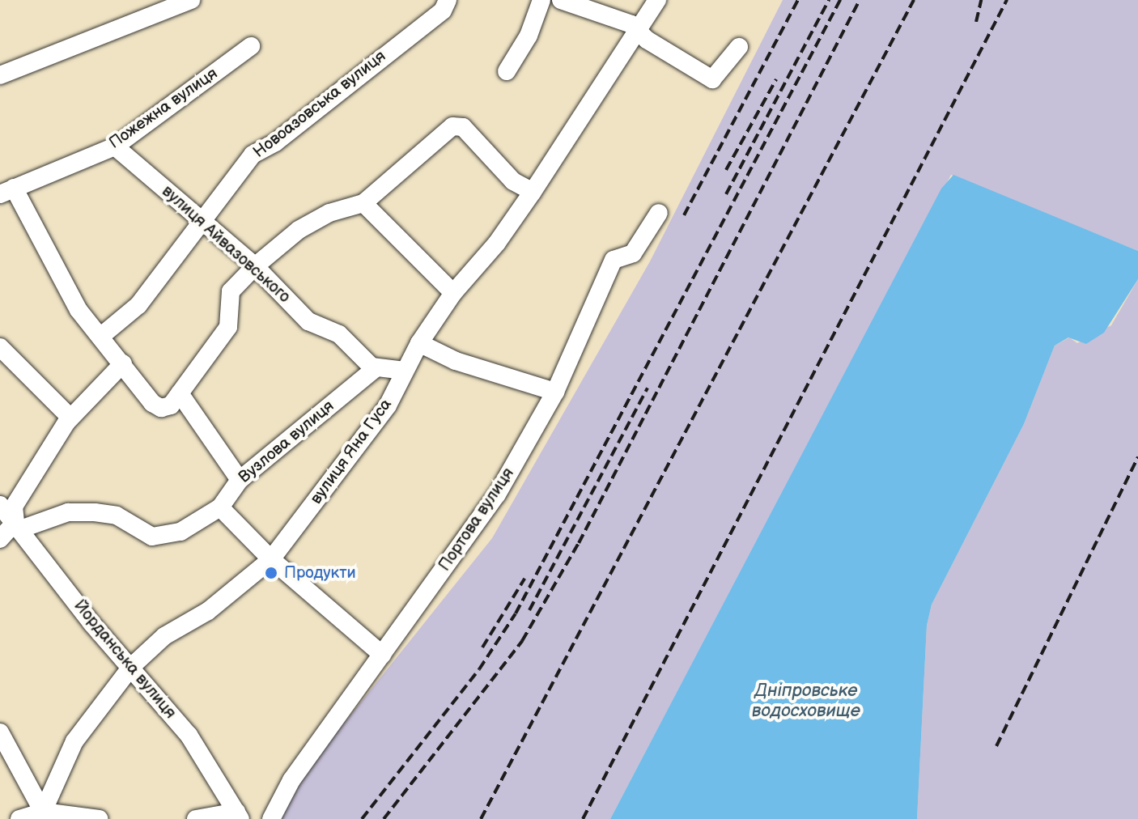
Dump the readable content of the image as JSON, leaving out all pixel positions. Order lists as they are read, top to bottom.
{
  "streets": {
    "street": [
      "Новоазовська вулиця",
      "Пожежна вулиця",
      "вулиця Айвазовського",
      "Вузлова вулиця",
      "вулиця Яна Гуса",
      "Портова вулиця",
      "Йорданська вулиця"
    ]
  },
  "crossings": [
    ["Новоазовська вулиця", "вулиця Айвазовського"],
    ["Пожежна вулиця", "вулиця Айвазовського"],
    ["вулиця Айвазовського", "Вузлова вулиця"],
    ["Вузлова вулиця", "Йорданська вулиця"],
    ["вулиця Яна Гуса", "Йорданська вулиця"]
  ],
  "water": ["Дніпровське водосховище"],
  "places": ["Продукти"]
}
